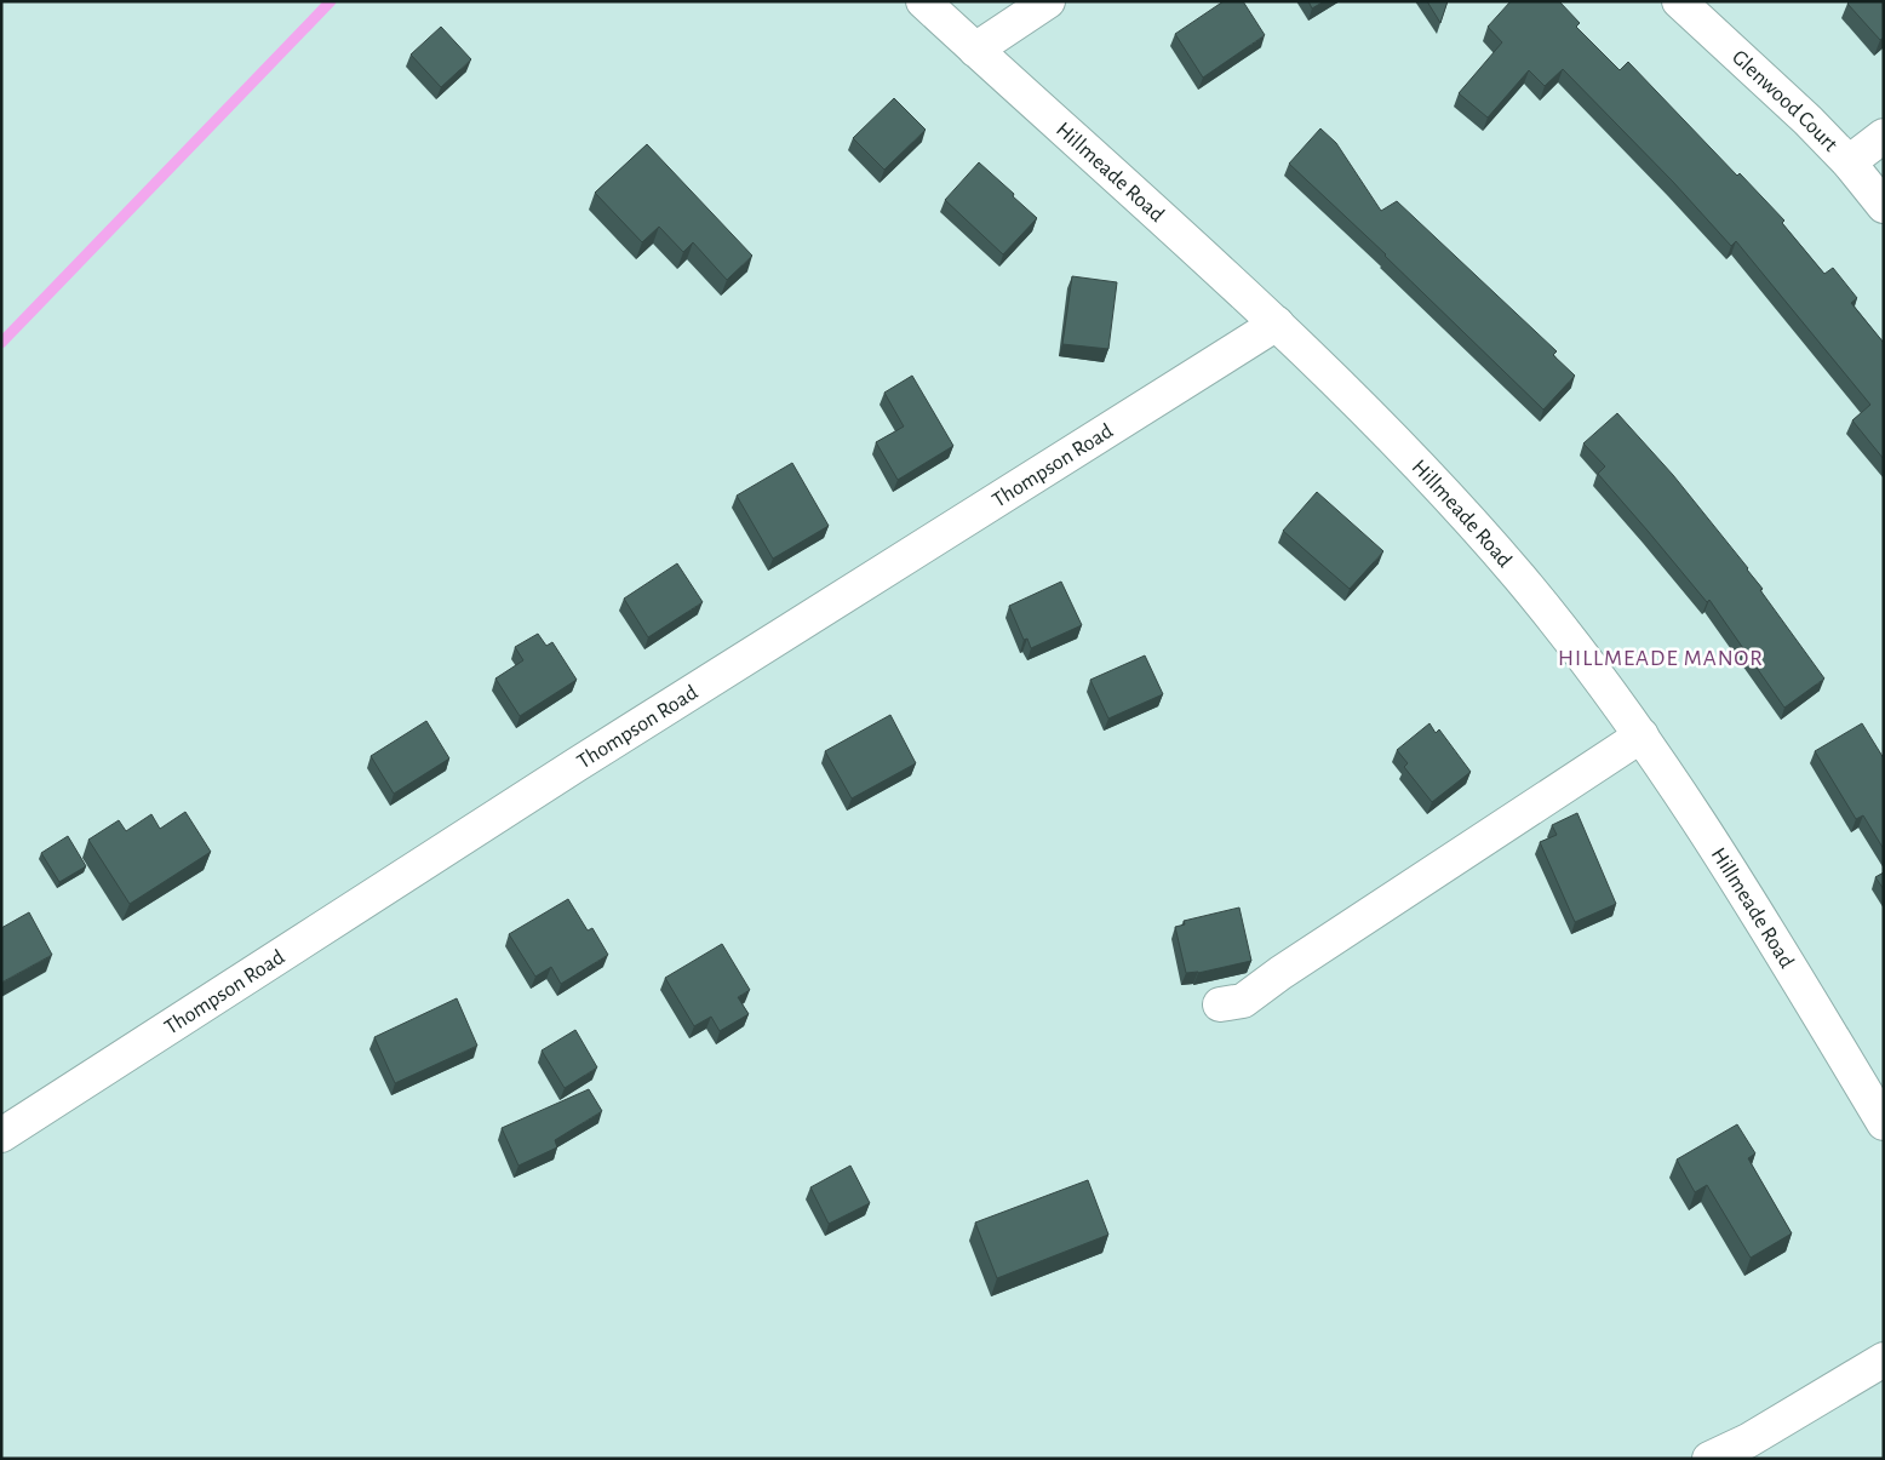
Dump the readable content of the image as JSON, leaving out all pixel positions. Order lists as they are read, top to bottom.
{
  "streets": {
    "street": ["Glenwood Court", "Hillmeade Road", "Thompson Road"]
  },
  "crossings": [
    ["Hillmeade Road", "Thompson Road"]
  ],
  "districts": ["HILLMEADE MANOR"]
}
